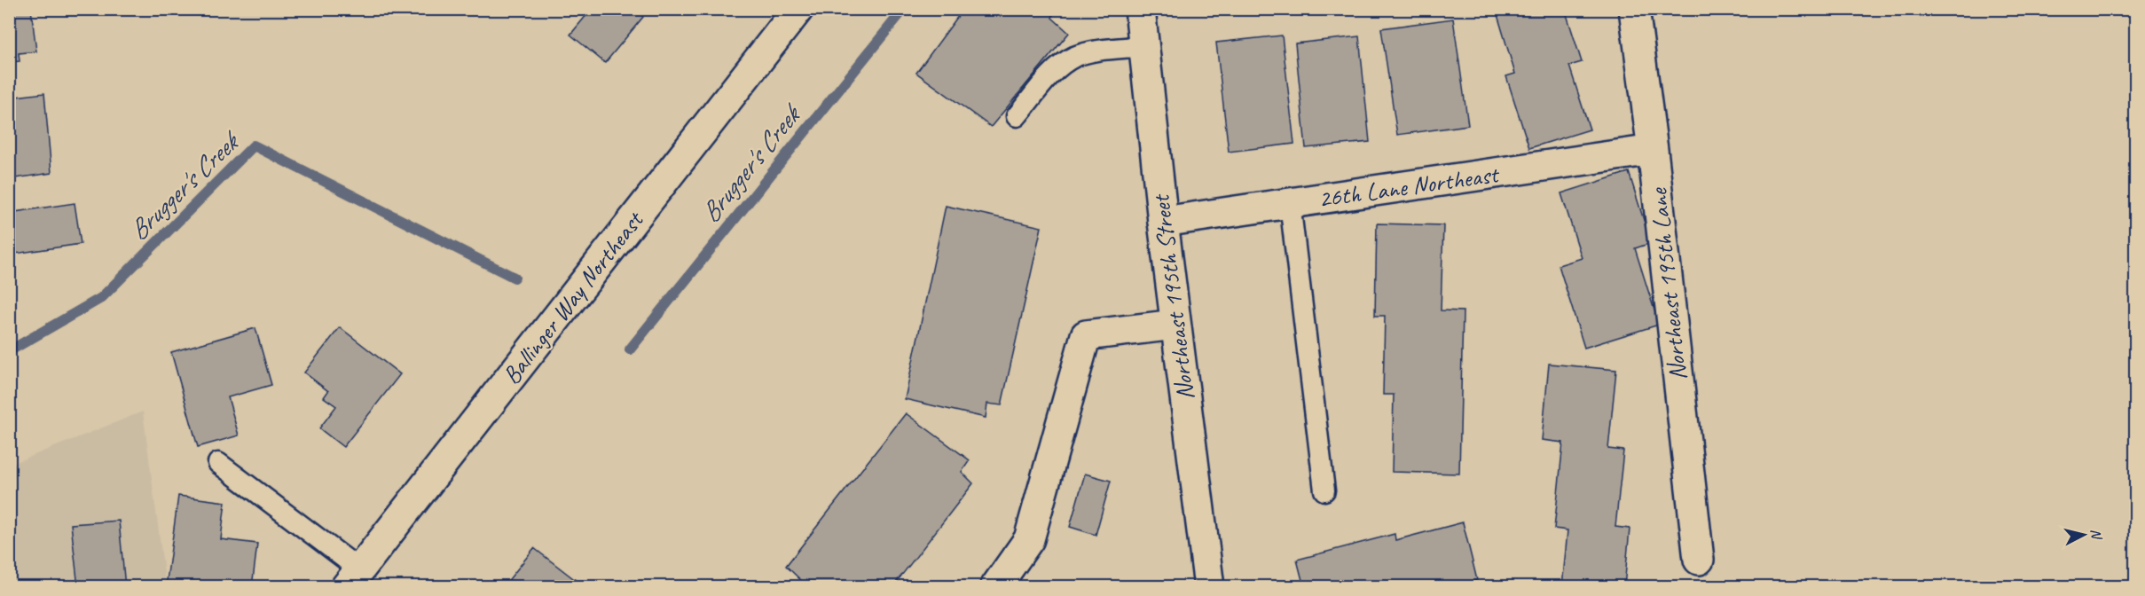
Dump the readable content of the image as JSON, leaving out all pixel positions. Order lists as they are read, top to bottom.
{
  "streets": {
    "street": [
      "26th Lane Northeast",
      "Northeast 195th Lane",
      "Ballinger Way Northeast",
      "Northeast 195th Street"
    ]
  },
  "crossings": [
    ["26th Lane Northeast", "Northeast 195th Lane"],
    ["26th Lane Northeast", "Northeast 195th Street"]
  ],
  "water": ["Brugger's Creek"],
  "north": "right"
}
